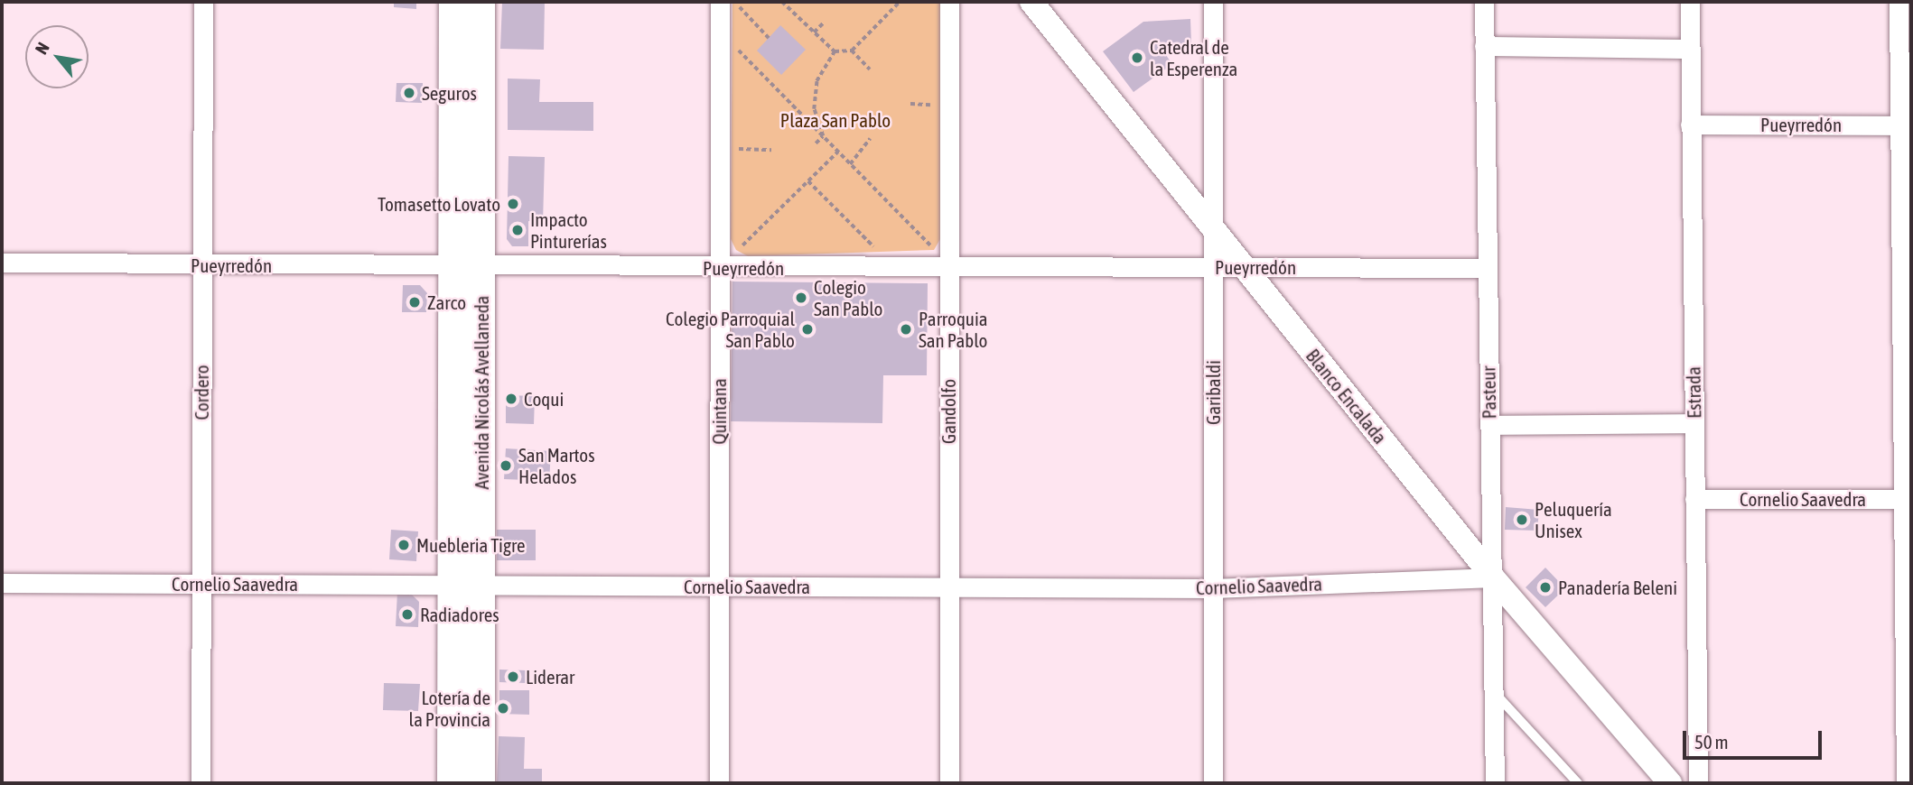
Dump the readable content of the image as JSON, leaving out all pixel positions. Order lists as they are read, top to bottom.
{
  "streets": {
    "main road": ["Avenida Nicolás Avellaneda"],
    "street": [
      "Pueyrredón",
      "Cordero",
      "Garibaldi",
      "Pasteur",
      "Estrada",
      "Blanco Encalada",
      "Quintana",
      "Gandolfo",
      "Cornelio Saavedra"
    ]
  },
  "crossings": [
    ["Pueyrredón", "Cordero"],
    ["Pueyrredón", "Avenida Nicolás Avellaneda"],
    ["Pueyrredón", "Garibaldi"],
    ["Pueyrredón", "Pasteur"],
    ["Pueyrredón", "Estrada"],
    ["Pueyrredón", "Blanco Encalada"],
    ["Pueyrredón", "Quintana"],
    ["Pueyrredón", "Gandolfo"],
    ["Cordero", "Cornelio Saavedra"],
    ["Avenida Nicolás Avellaneda", "Cornelio Saavedra"],
    ["Garibaldi", "Blanco Encalada"],
    ["Garibaldi", "Cornelio Saavedra"],
    ["Pasteur", "Blanco Encalada"],
    ["Pasteur", "Cornelio Saavedra"],
    ["Estrada", "Cornelio Saavedra"],
    ["Blanco Encalada", "Cornelio Saavedra"],
    ["Quintana", "Cornelio Saavedra"],
    ["Gandolfo", "Cornelio Saavedra"]
  ],
  "parks": ["Plaza San Pablo"],
  "places": [
    "Catedral de la Esperenza",
    "Seguros",
    "Tomasetto Lovato",
    "Impacto Pinturerías",
    "Colegio San Pablo",
    "Zarco",
    "Colegio Parroquial San Pablo",
    "Parroquia San Pablo",
    "Coqui",
    "San Martos Helados",
    "Peluquería Unisex",
    "Muebleria Tigre",
    "Panadería Beleni",
    "Radiadores",
    "Liderar",
    "Lotería de la Provincia"
  ],
  "scale_bar": "50 m",
  "north": "top left"
}
